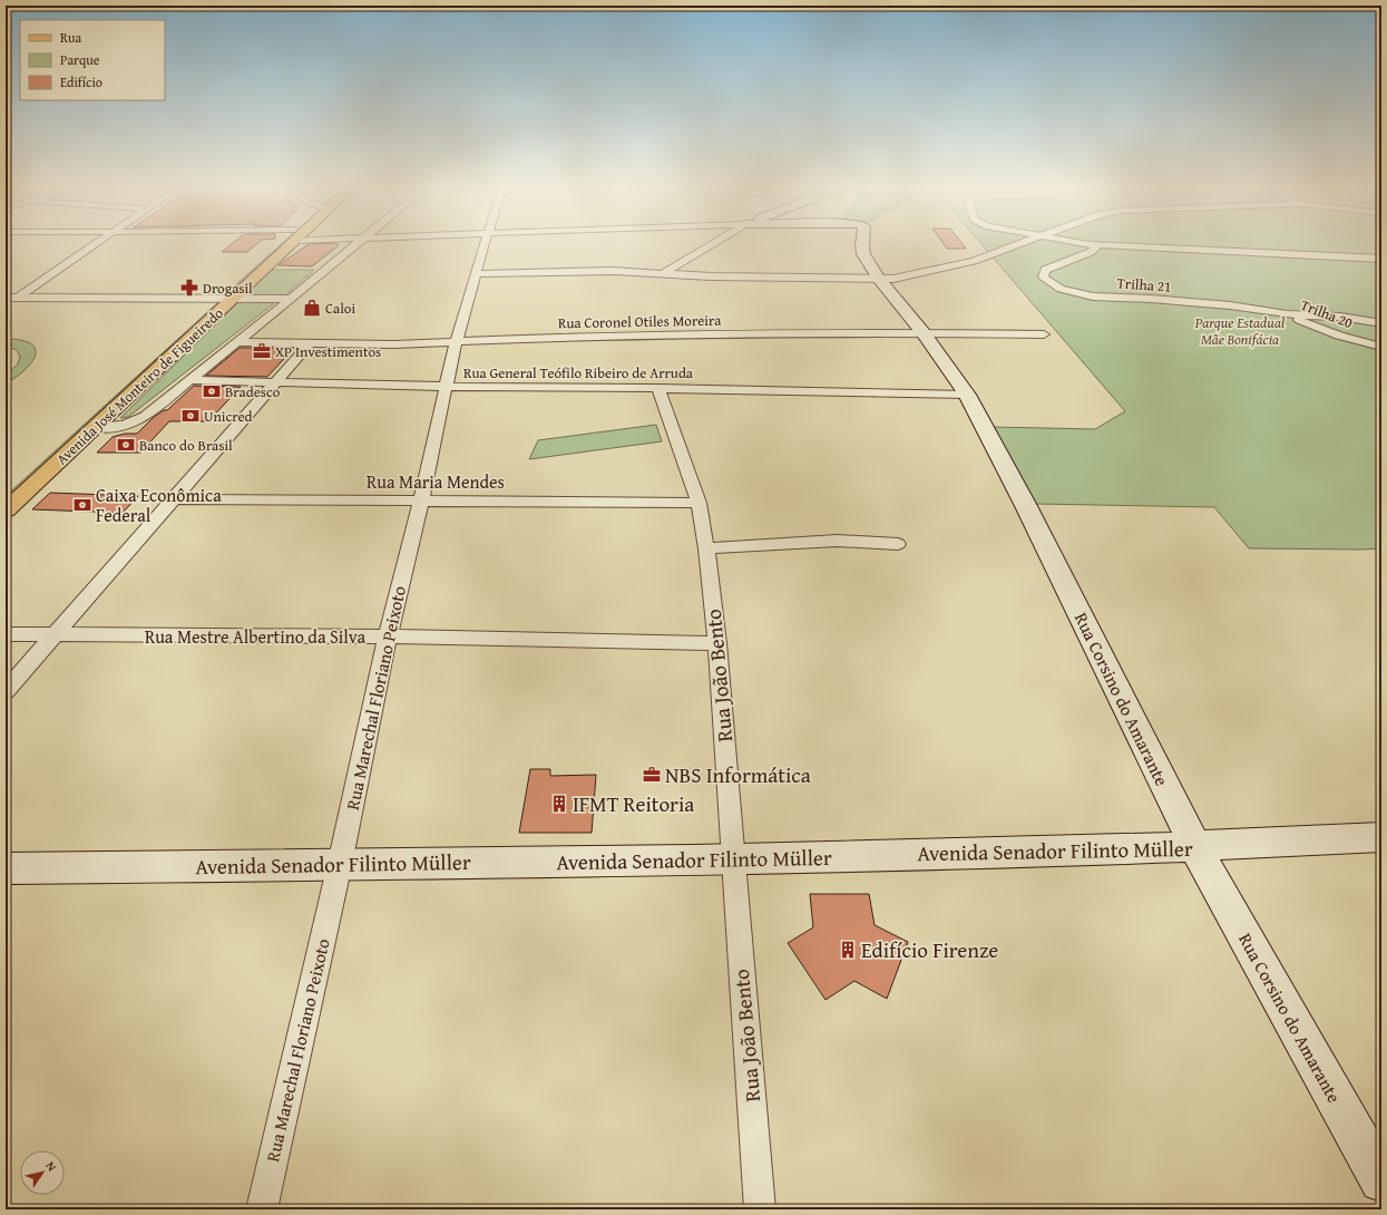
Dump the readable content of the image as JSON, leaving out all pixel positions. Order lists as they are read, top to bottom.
{
  "streets": {
    "main road": ["Avenida José Monteiro de Figueiredo"],
    "street": [
      "Trilha 21",
      "Trilha 20",
      "Rua Coronel Otiles Moreira",
      "Rua General Teófilo Ribeiro de Arruda",
      "Rua Maria Mendes",
      "Rua Mestre Albertino da Silva",
      "Rua João Bento",
      "Rua Marechal Floriano Peixoto",
      "Rua Corsino do Amarante",
      "Avenida Senador Filinto Müller"
    ]
  },
  "crossings": [
    ["Trilha 21", "Trilha 20"],
    ["Rua Coronel Otiles Moreira", "Rua Marechal Floriano Peixoto"],
    ["Rua Coronel Otiles Moreira", "Rua Corsino do Amarante"],
    ["Rua General Teófilo Ribeiro de Arruda", "Rua João Bento"],
    ["Rua General Teófilo Ribeiro de Arruda", "Rua Marechal Floriano Peixoto"],
    ["Rua General Teófilo Ribeiro de Arruda", "Rua Corsino do Amarante"],
    ["Rua Maria Mendes", "Rua João Bento"],
    ["Rua Maria Mendes", "Rua Marechal Floriano Peixoto"],
    ["Rua Mestre Albertino da Silva", "Rua João Bento"],
    ["Rua Mestre Albertino da Silva", "Rua Marechal Floriano Peixoto"],
    ["Rua João Bento", "Avenida Senador Filinto Müller"],
    ["Rua Marechal Floriano Peixoto", "Avenida Senador Filinto Müller"],
    ["Rua Corsino do Amarante", "Avenida Senador Filinto Müller"]
  ],
  "parks": ["Parque Estadual Mãe Bonifácia"],
  "places": {
    "pharmacy": ["Drogasil"],
    "shop": ["Caloi"],
    "office": ["XP Investimentos", "NBS Informática"],
    "bank": [
      "Bradesco",
      "Unicred",
      "Banco do Brasil",
      "Caixa Econômica Federal"
    ],
    "building": ["IFMT Reitoria", "Edifício Firenze"]
  },
  "legend": ["Rua", "Parque", "Edifício"],
  "north": "top right"
}
